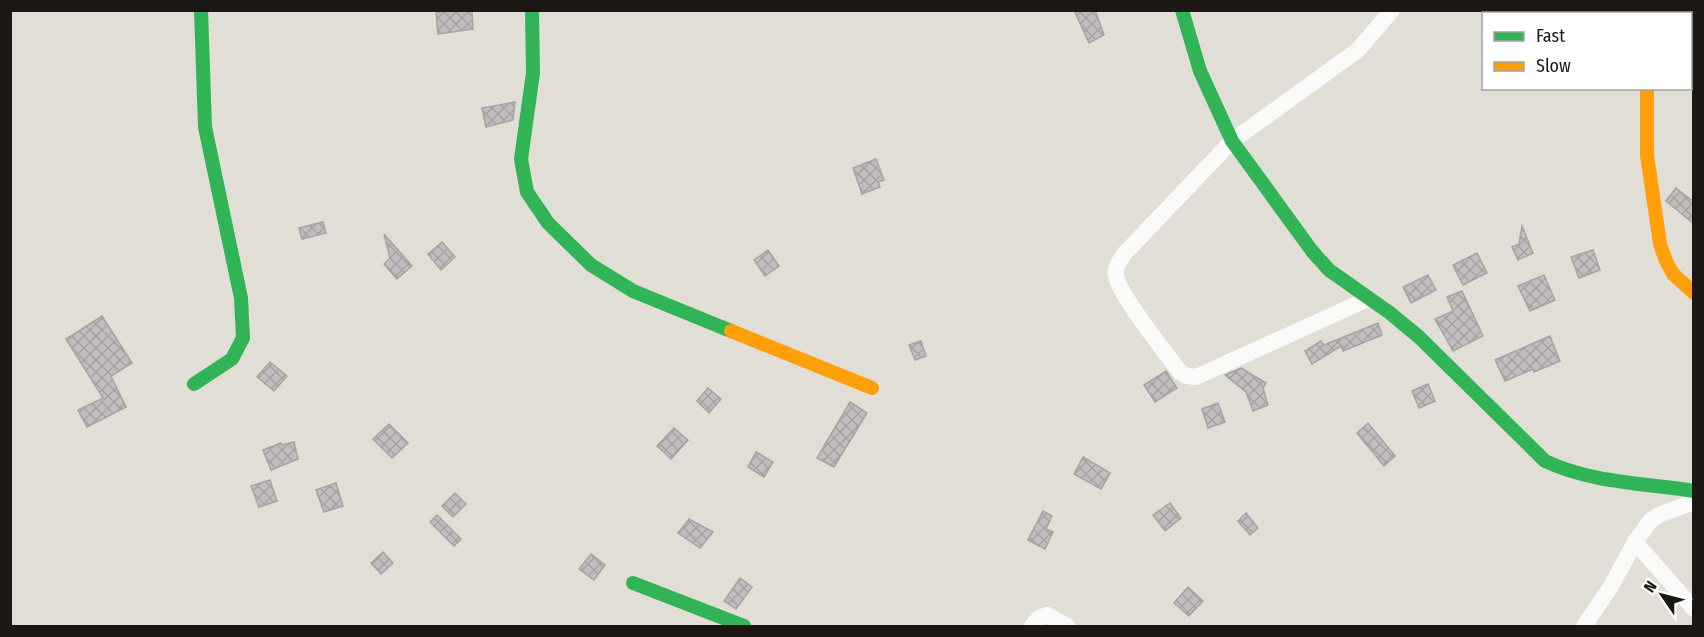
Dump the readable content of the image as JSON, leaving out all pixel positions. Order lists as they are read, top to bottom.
{
  "legend": ["Fast", "Slow"],
  "north": "top left"
}
